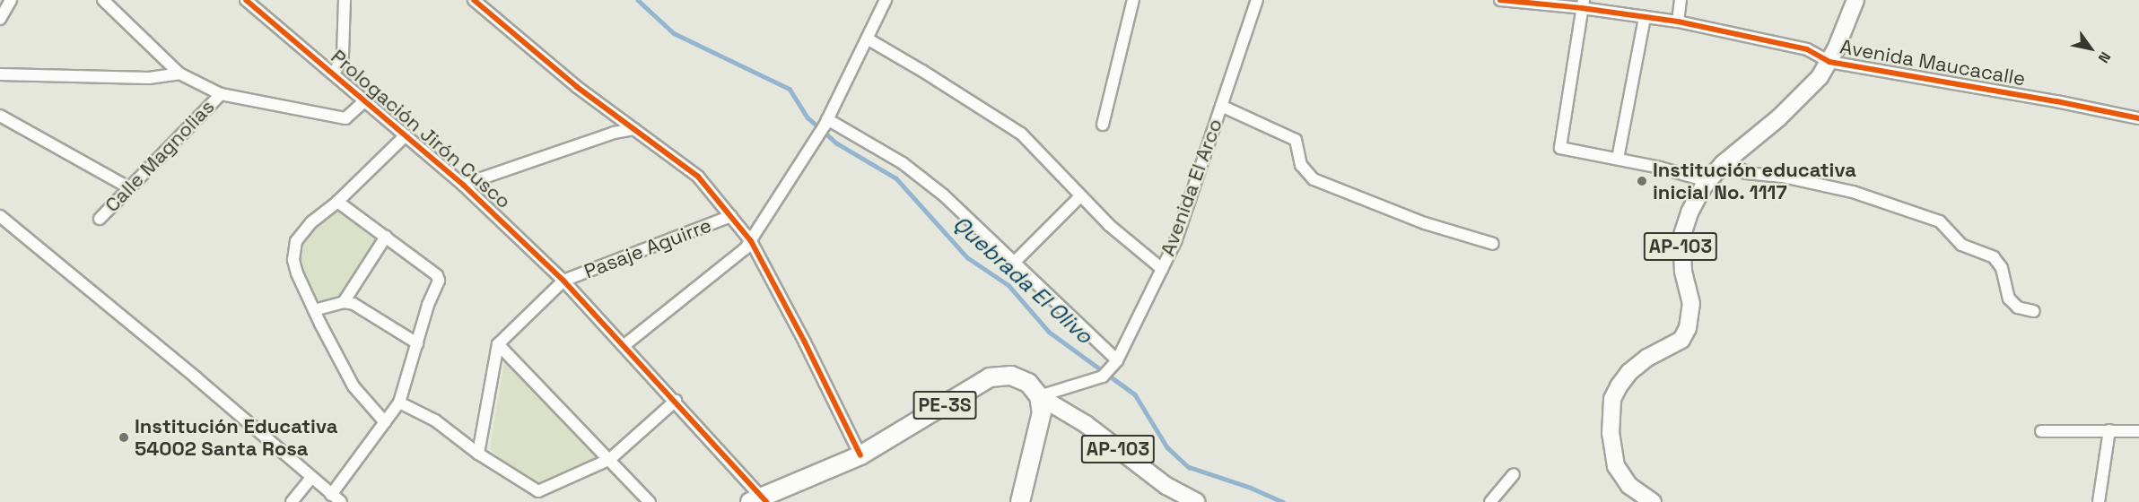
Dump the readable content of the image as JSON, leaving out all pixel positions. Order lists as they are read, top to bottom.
{
  "streets": {
    "highway": ["PE-3S"],
    "main road": ["AP-103"],
    "street": [
      "Avenida Maucacalle",
      "Prologación Jirón Cusco",
      "Calle Magnolias",
      "Avenida El Arco",
      "Pasaje Aguirre"
    ]
  },
  "crossings": [
    ["Avenida Maucacalle", "AP-103"],
    ["Prologación Jirón Cusco", "Pasaje Aguirre"],
    ["Prologación Jirón Cusco", "PE-3S"],
    ["Avenida El Arco", "AP-103"],
    ["Avenida El Arco", "PE-3S"],
    ["AP-103", "PE-3S"]
  ],
  "water": ["Quebrada El Olivo"],
  "places": ["Institución educativa inicial No. 1117", "Institución Educativa 54002 Santa Rosa"],
  "north": "bottom right"
}
